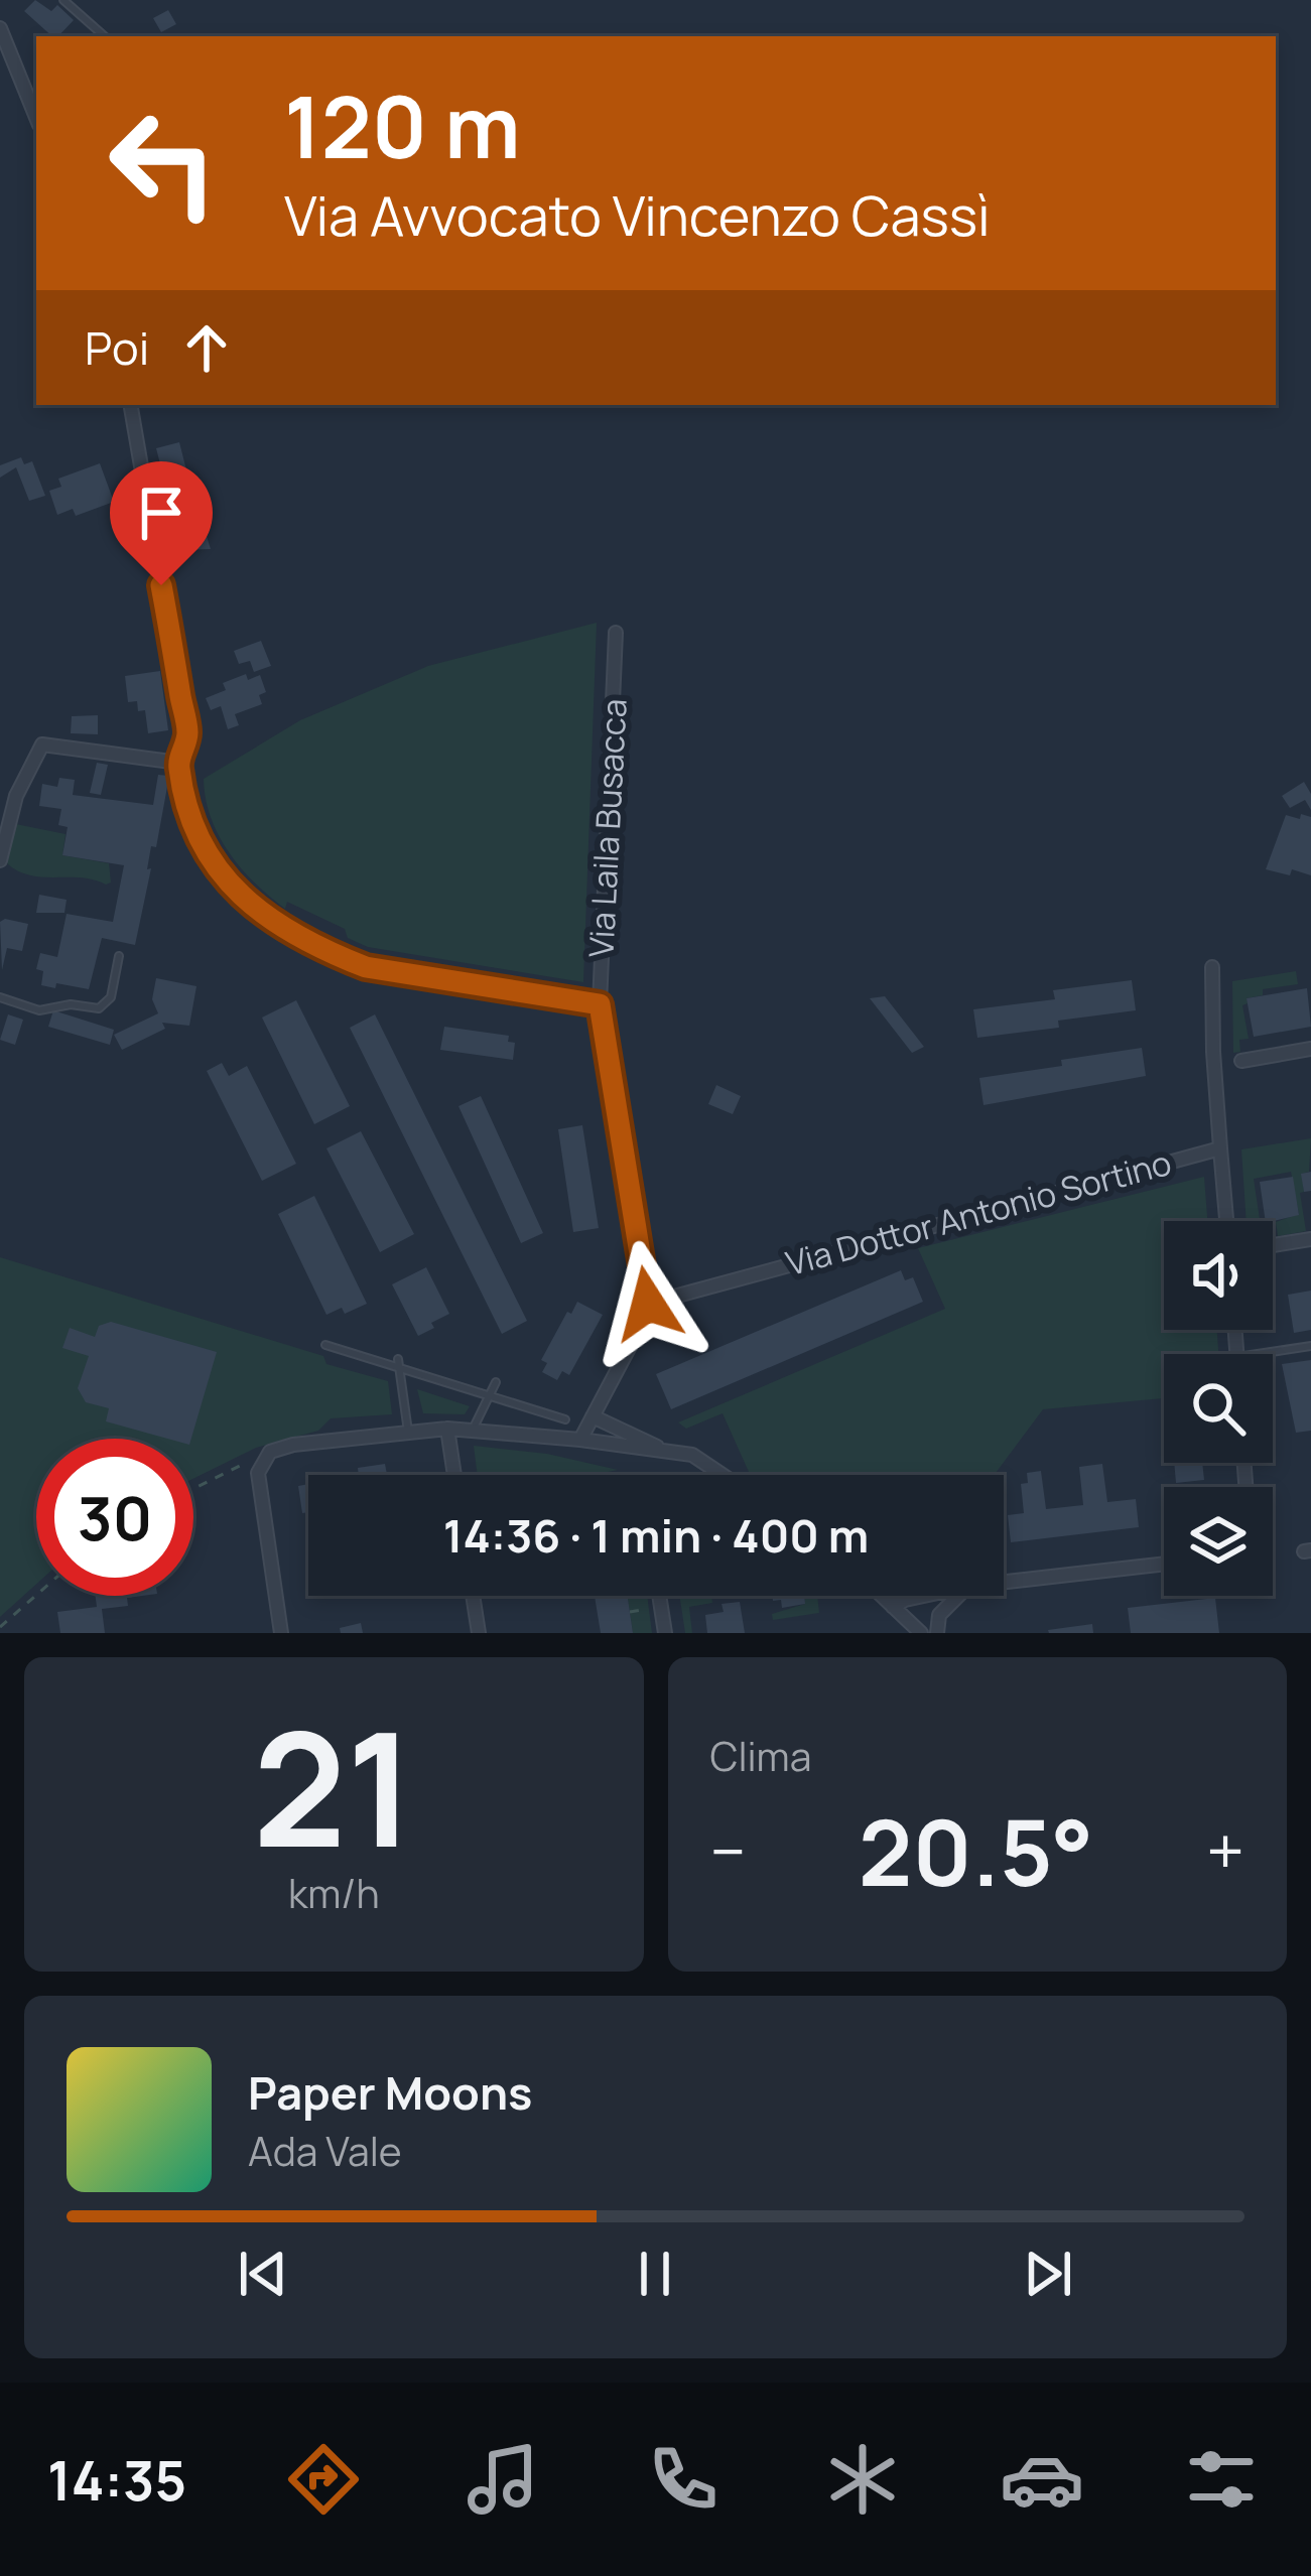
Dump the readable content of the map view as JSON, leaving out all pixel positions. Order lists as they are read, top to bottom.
{
  "streets": {
    "street": ["Via Laila Busacca", "Via Dottor Antonio Sortino"]
  },
  "crossings": [
    ["Via Laila Busacca", "Via Dottor Antonio Sortino"]
  ],
  "page": {
    "turn": ["120 m", "Via Avvocato Vincenzo Cassì"],
    "then": "Poi",
    "limit": "30",
    "trip": "14:36 · 1 min · 400 m",
    "tile": [
      ["21", "km/h"],
      "Clima"
    ],
    "heat": ["−", "20.5°", "+"],
    "song": ["Paper Moons", "Ada Vale"],
    "tabs": "14:35"
  }
}
